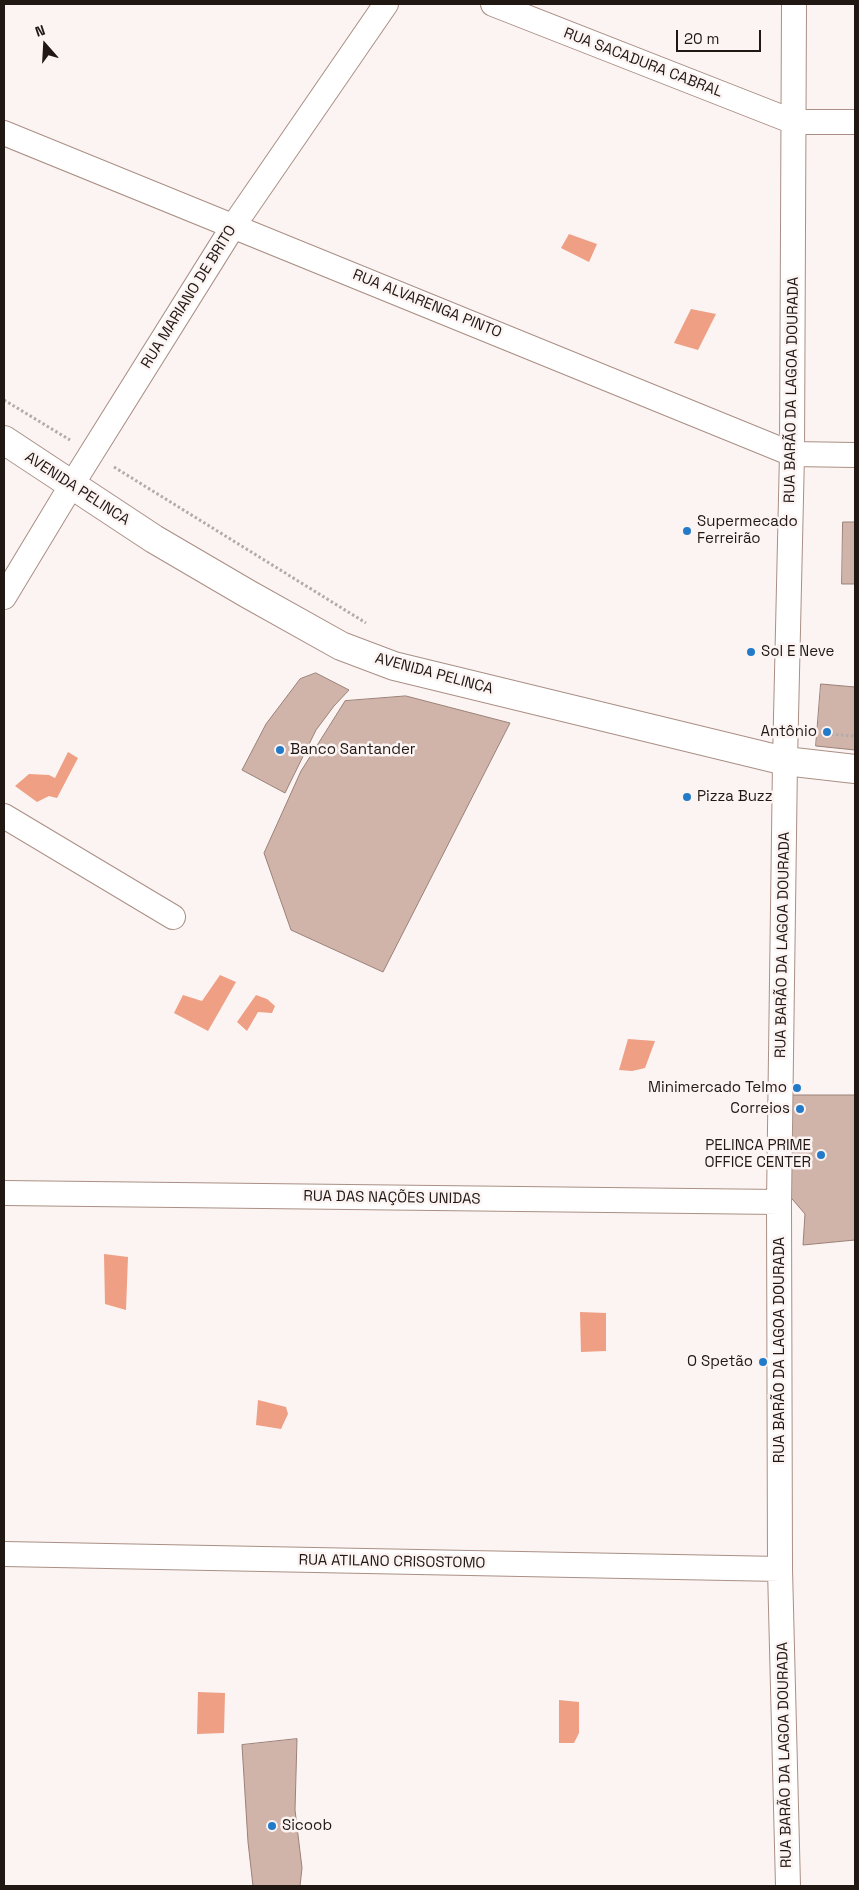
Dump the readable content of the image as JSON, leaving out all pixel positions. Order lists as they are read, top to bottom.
{
  "streets": {
    "main road": ["AVENIDA PELINCA"],
    "street": [
      "RUA SACADURA CABRAL",
      "RUA MARIANO DE BRITO",
      "RUA ALVARENGA PINTO",
      "RUA BARÃO DA LAGOA DOURADA",
      "RUA DAS NAÇÕES UNIDAS",
      "RUA ATILANO CRISOSTOMO"
    ]
  },
  "crossings": [
    ["RUA SACADURA CABRAL", "RUA BARÃO DA LAGOA DOURADA"],
    ["RUA MARIANO DE BRITO", "RUA ALVARENGA PINTO"],
    ["RUA MARIANO DE BRITO", "AVENIDA PELINCA"],
    ["RUA ALVARENGA PINTO", "RUA BARÃO DA LAGOA DOURADA"],
    ["RUA BARÃO DA LAGOA DOURADA", "AVENIDA PELINCA"],
    ["RUA BARÃO DA LAGOA DOURADA", "RUA DAS NAÇÕES UNIDAS"],
    ["RUA BARÃO DA LAGOA DOURADA", "RUA ATILANO CRISOSTOMO"]
  ],
  "places": [
    "Supermecado Ferreirão",
    "Sol E Neve",
    "Antônio",
    "Banco Santander",
    "Pizza Buzz",
    "Minimercado Telmo",
    "Correios",
    "PELINCA PRIME OFFICE CENTER",
    "O Spetão",
    "Sicoob"
  ],
  "scale_bar": "20 m",
  "north": "top"
}
